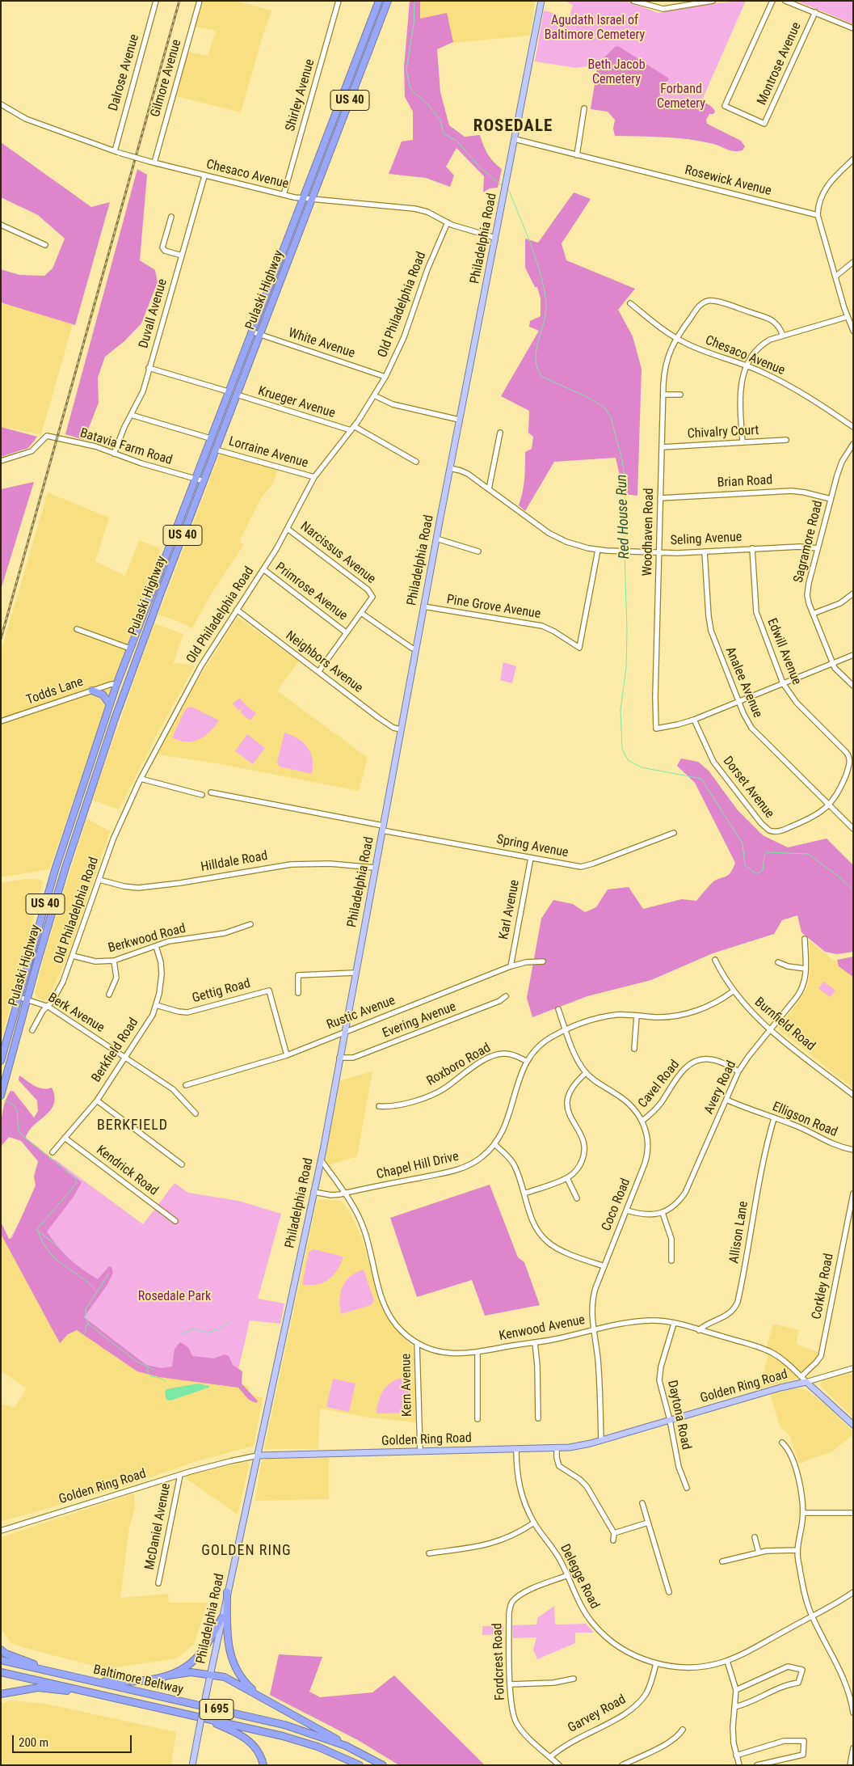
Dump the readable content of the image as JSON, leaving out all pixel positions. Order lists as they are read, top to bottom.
{
  "streets": {
    "highway": [
      "US 40",
      "Pulaski Highway",
      "Baltimore Beltway",
      "I 695"
    ],
    "main road": ["Philadelphia Road", "Kenwood Avenue", "Golden Ring Road"],
    "street": [
      "Montrose Avenue",
      "Dalrose Avenue",
      "Gilmore Avenue",
      "Shirley Avenue",
      "Chesaco Avenue",
      "Rosewick Avenue",
      "Old Philadelphia Road",
      "Duvall Avenue",
      "White Avenue",
      "Krueger Avenue",
      "Chivalry Court",
      "Batavia Farm Road",
      "Lorraine Avenue",
      "Brian Road",
      "Woodhaven Road",
      "Seling Avenue",
      "Sagramore Road",
      "Narcissus Avenue",
      "Primrose Avenue",
      "Pine Grove Avenue",
      "Edwill Avenue",
      "Neighbors Avenue",
      "Analee Avenue",
      "Todds Lane",
      "Dorset Avenue",
      "Spring Avenue",
      "Hilldale Road",
      "Karl Avenue",
      "Berkwood Road",
      "Gettig Road",
      "Berk Avenue",
      "Rustic Avenue",
      "Evering Avenue",
      "Burnfield Road",
      "Berkfield Road",
      "Roxboro Road",
      "Cavel Road",
      "Avery Road",
      "Elligson Road",
      "Chapel Hill Drive",
      "Kendrick Road",
      "Coco Road",
      "Allison Lane",
      "Corkley Road",
      "Kern Avenue",
      "Daytona Road",
      "McDaniel Avenue",
      "Delegge Road",
      "Fordcrest Road",
      "Garvey Road"
    ]
  },
  "crossings": [
    ["Dalrose Avenue", "Chesaco Avenue"],
    ["Gilmore Avenue", "Chesaco Avenue"],
    ["Shirley Avenue", "Chesaco Avenue"],
    ["Chesaco Avenue", "Philadelphia Road"],
    ["Chesaco Avenue", "Pulaski Highway"],
    ["Chesaco Avenue", "Old Philadelphia Road"],
    ["Chesaco Avenue", "Duvall Avenue"],
    ["Chesaco Avenue", "Woodhaven Road"],
    ["Rosewick Avenue", "Philadelphia Road"],
    ["Philadelphia Road", "Seling Avenue"],
    ["Philadelphia Road", "Pine Grove Avenue"],
    ["Philadelphia Road", "Neighbors Avenue"],
    ["Philadelphia Road", "Spring Avenue"],
    ["Philadelphia Road", "Hilldale Road"],
    ["Philadelphia Road", "Rustic Avenue"],
    ["Philadelphia Road", "Evering Avenue"],
    ["Philadelphia Road", "Chapel Hill Drive"],
    ["Philadelphia Road", "Kenwood Avenue"],
    ["Philadelphia Road", "Golden Ring Road"],
    ["Pulaski Highway", "White Avenue"],
    ["Pulaski Highway", "Krueger Avenue"],
    ["Pulaski Highway", "Batavia Farm Road"],
    ["Pulaski Highway", "Lorraine Avenue"],
    ["Pulaski Highway", "Todds Lane"],
    ["Pulaski Highway", "Berk Avenue"],
    ["Old Philadelphia Road", "White Avenue"],
    ["Old Philadelphia Road", "Krueger Avenue"],
    ["Old Philadelphia Road", "Lorraine Avenue"],
    ["Old Philadelphia Road", "Narcissus Avenue"],
    ["Old Philadelphia Road", "Primrose Avenue"],
    ["Old Philadelphia Road", "Neighbors Avenue"],
    ["Old Philadelphia Road", "Hilldale Road"],
    ["Old Philadelphia Road", "Berkwood Road"],
    ["Old Philadelphia Road", "Berk Avenue"],
    ["Duvall Avenue", "Batavia Farm Road"],
    ["Chivalry Court", "Woodhaven Road"],
    ["Brian Road", "Woodhaven Road"],
    ["Brian Road", "Sagramore Road"],
    ["Woodhaven Road", "Seling Avenue"],
    ["Woodhaven Road", "Dorset Avenue"],
    ["Seling Avenue", "Sagramore Road"],
    ["Seling Avenue", "Pine Grove Avenue"],
    ["Seling Avenue", "Edwill Avenue"],
    ["Seling Avenue", "Analee Avenue"],
    ["Edwill Avenue", "Analee Avenue"],
    ["Edwill Avenue", "Dorset Avenue"],
    ["Analee Avenue", "Dorset Avenue"],
    ["Spring Avenue", "Karl Avenue"],
    ["Karl Avenue", "Rustic Avenue"],
    ["Berkwood Road", "Berkfield Road"],
    ["Gettig Road", "Rustic Avenue"],
    ["Gettig Road", "Berkfield Road"],
    ["Berk Avenue", "Berkfield Road"],
    ["Burnfield Road", "Avery Road"],
    ["Burnfield Road", "Chapel Hill Drive"],
    ["Berkfield Road", "Kendrick Road"],
    ["Roxboro Road", "Chapel Hill Drive"],
    ["Cavel Road", "Avery Road"],
    ["Cavel Road", "Coco Road"],
    ["Avery Road", "Elligson Road"],
    ["Elligson Road", "Allison Lane"],
    ["Chapel Hill Drive", "Coco Road"],
    ["Chapel Hill Drive", "Kenwood Avenue"],
    ["Coco Road", "Kenwood Avenue"],
    ["Coco Road", "Golden Ring Road"],
    ["Allison Lane", "Kenwood Avenue"],
    ["Corkley Road", "Kenwood Avenue"],
    ["Kenwood Avenue", "Kern Avenue"],
    ["Kenwood Avenue", "Golden Ring Road"],
    ["Kenwood Avenue", "Daytona Road"],
    ["Kern Avenue", "Golden Ring Road"],
    ["Golden Ring Road", "Daytona Road"],
    ["Golden Ring Road", "McDaniel Avenue"],
    ["Golden Ring Road", "Delegge Road"],
    ["Delegge Road", "Fordcrest Road"],
    ["Delegge Road", "Garvey Road"],
    ["Fordcrest Road", "Garvey Road"]
  ],
  "districts": ["ROSEDALE", "BERKFIELD", "GOLDEN RING"],
  "water": ["Red House Run"],
  "parks": [
    "Agudath Israel of Baltimore Cemetery",
    "Beth Jacob Cemetery",
    "Forband Cemetery",
    "Rosedale Park"
  ],
  "scale_bar": "200 m"
}
